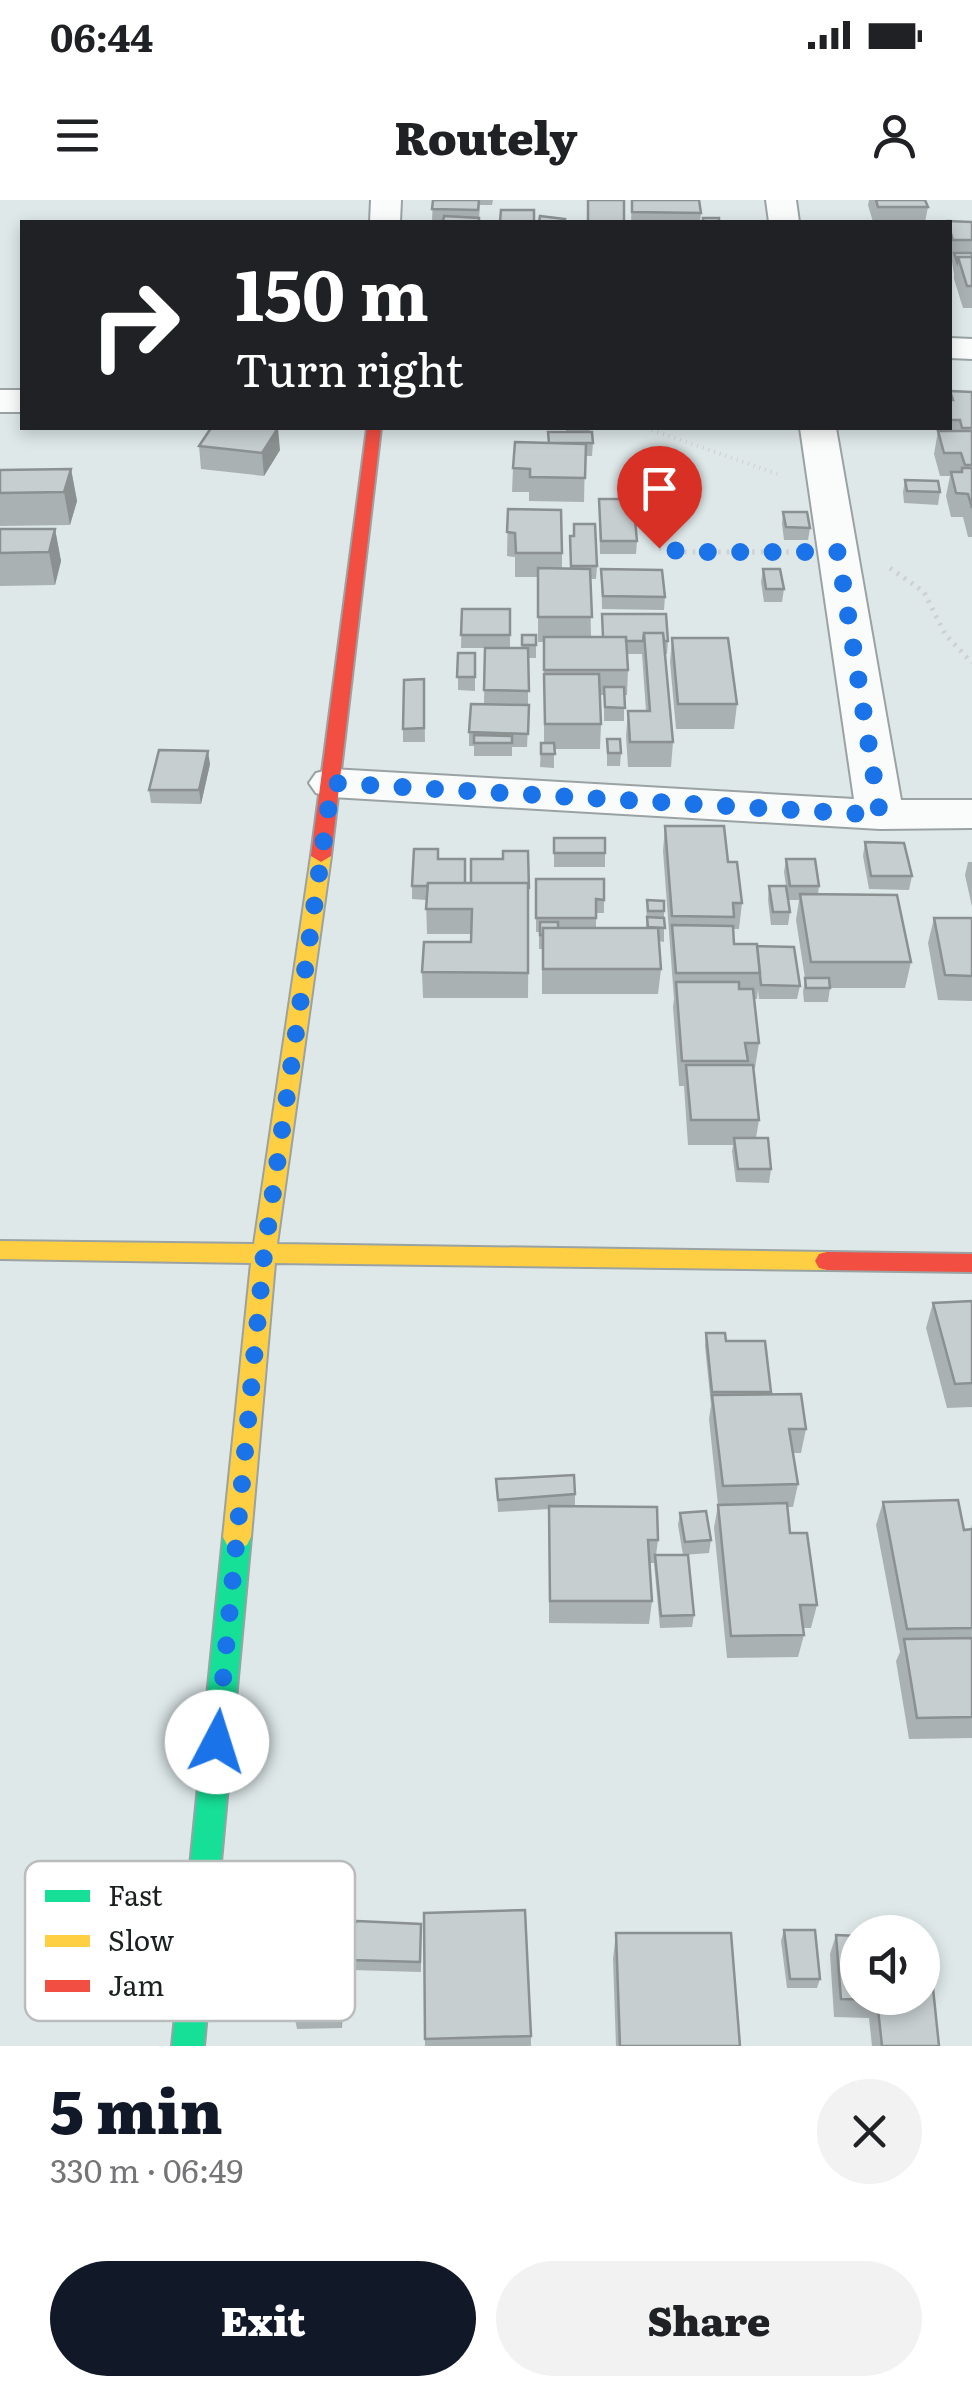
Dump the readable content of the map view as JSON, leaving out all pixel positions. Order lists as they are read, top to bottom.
{
  "legend": ["Fast", "Slow", "Jam"],
  "page": {
    "status": "06:44",
    "header": "Routely",
    "turn": ["150 m", "Turn right"],
    "heading": ["5 min", "330 m · 06:49"],
    "buttons": ["Exit", "Share"]
  }
}
